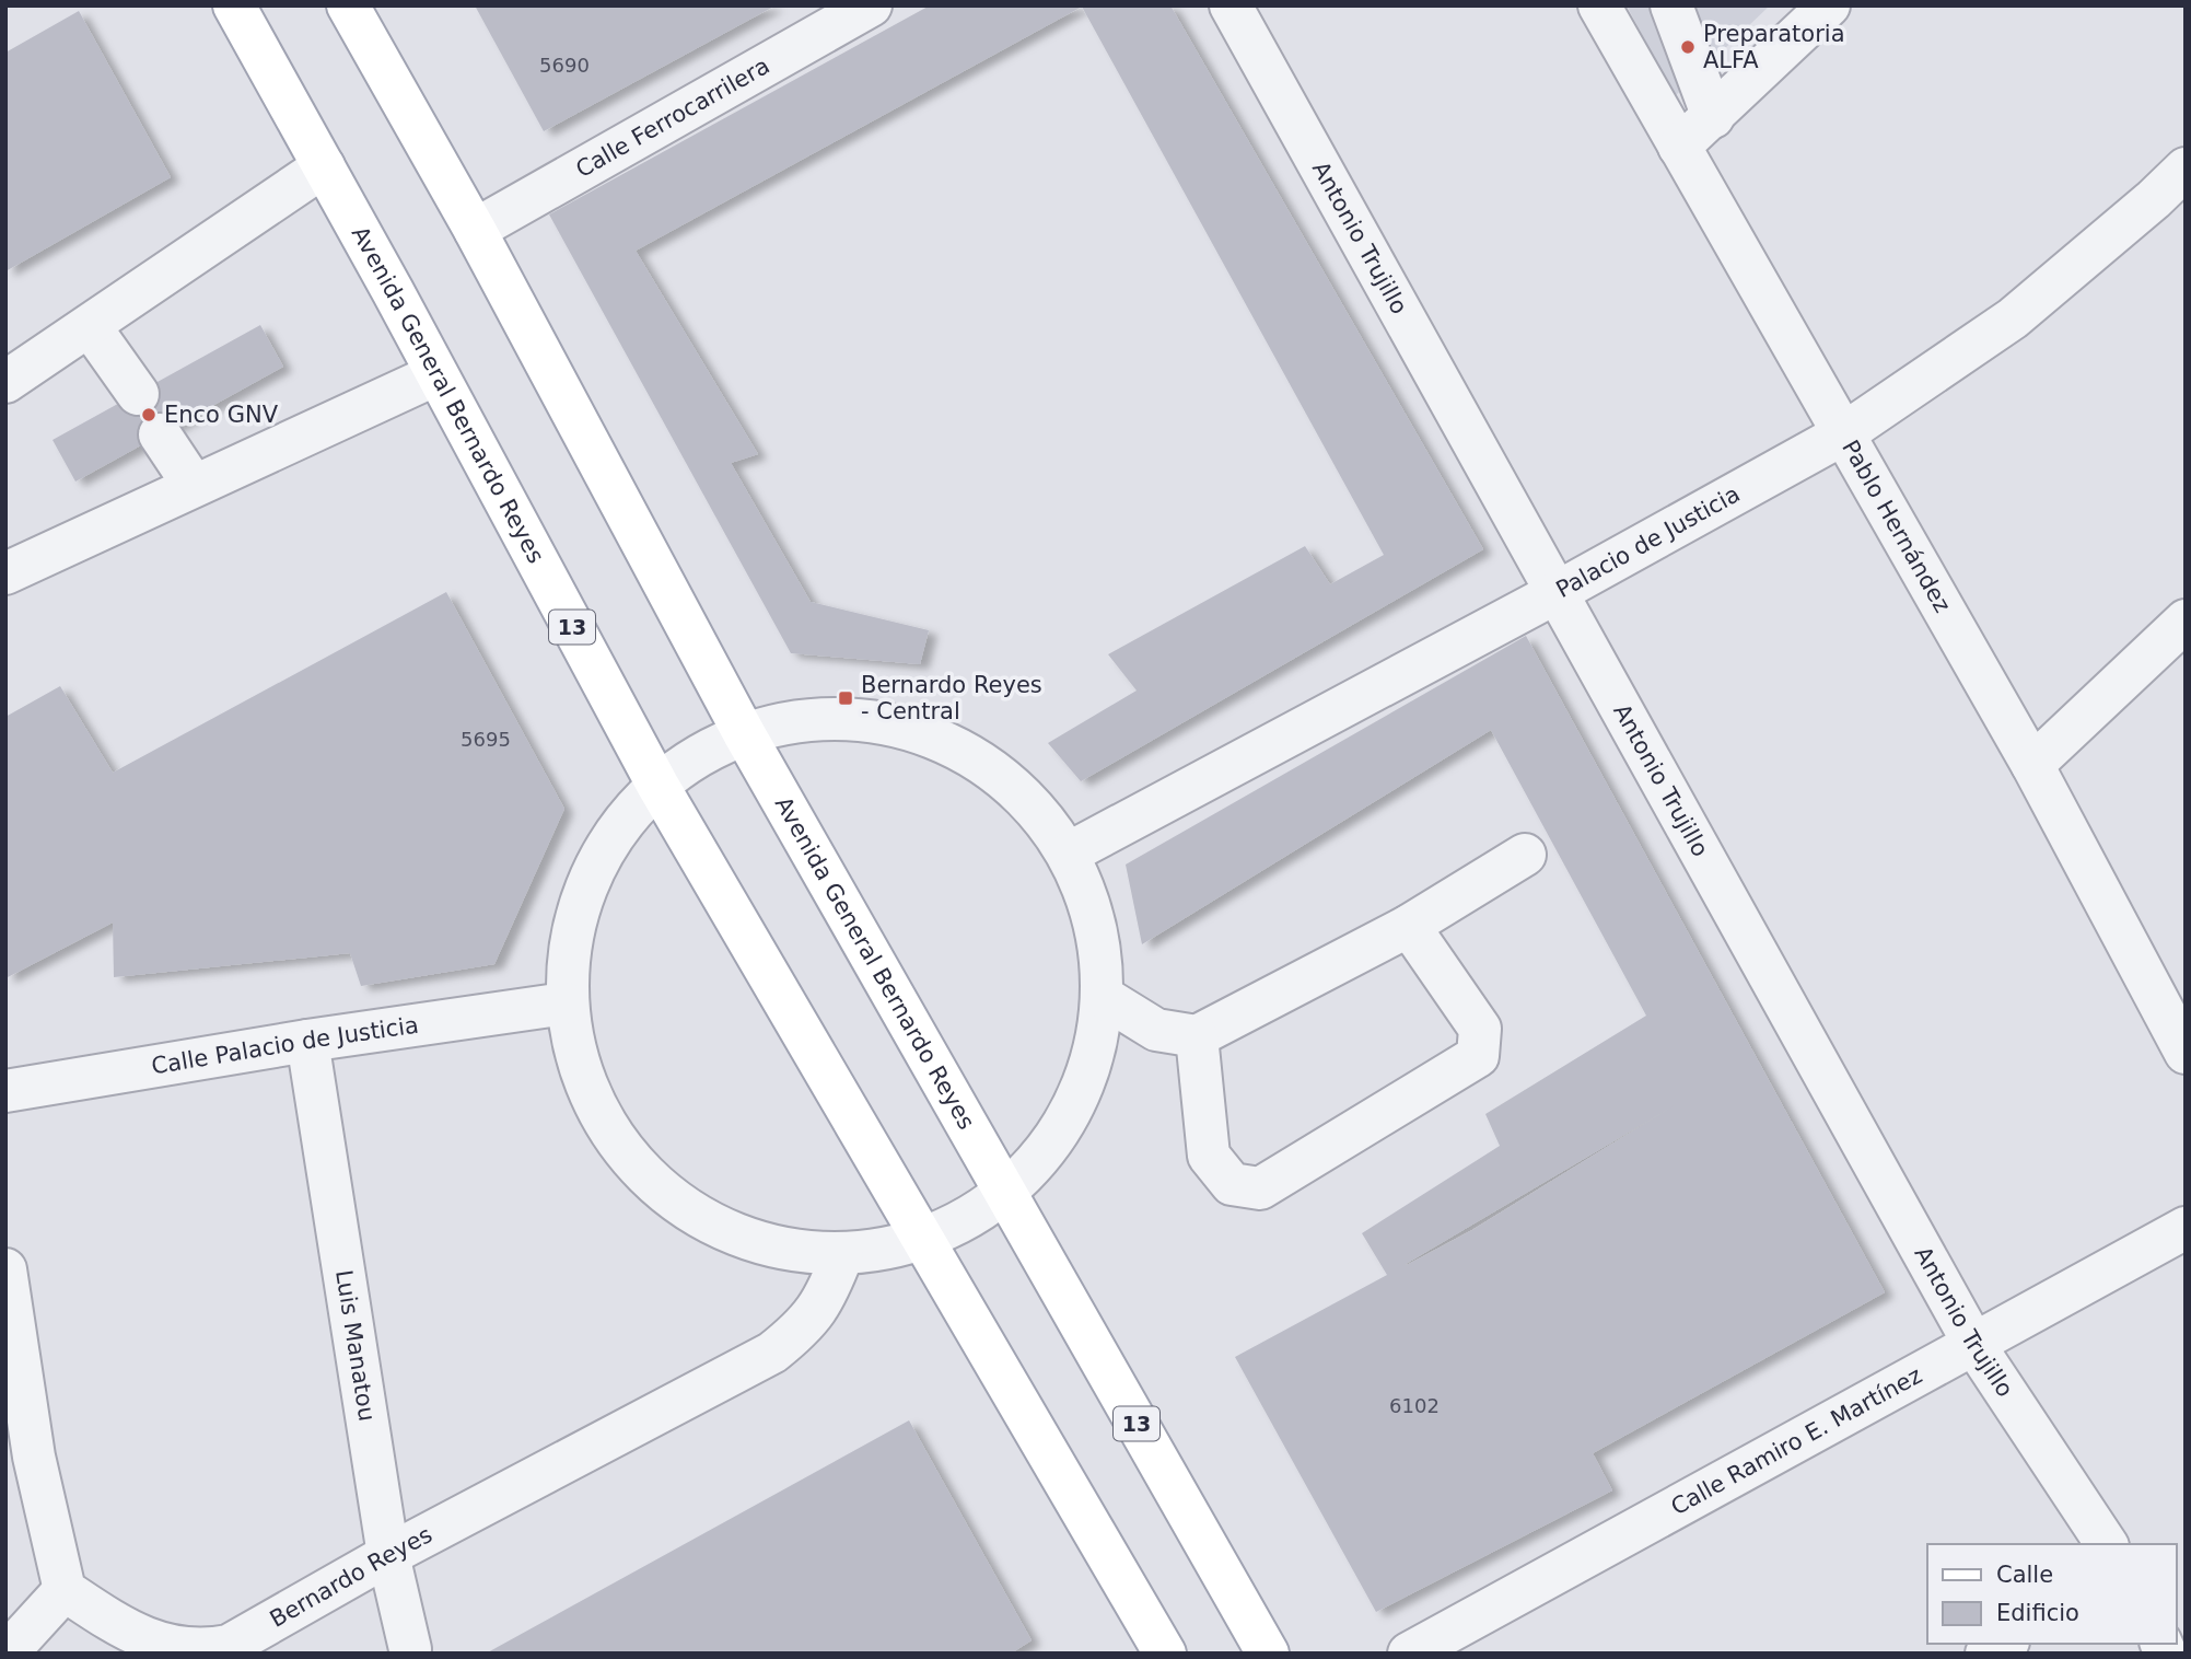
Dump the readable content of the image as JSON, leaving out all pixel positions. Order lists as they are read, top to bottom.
{
  "streets": {
    "main road": ["Avenida General Bernardo Reyes", "13"],
    "street": [
      "Calle Ferrocarrilera",
      "Antonio Trujillo",
      "Pablo Hernández",
      "Palacio de Justicia",
      "Calle Palacio de Justicia",
      "Luis Manatou",
      "Calle Ramiro E. Martínez",
      "Bernardo Reyes"
    ]
  },
  "crossings": [
    ["Calle Ferrocarrilera", "Avenida General Bernardo Reyes"],
    ["Antonio Trujillo", "Palacio de Justicia"],
    ["Antonio Trujillo", "Calle Ramiro E. Martínez"],
    ["Pablo Hernández", "Palacio de Justicia"],
    ["Calle Palacio de Justicia", "Luis Manatou"],
    ["Luis Manatou", "Bernardo Reyes"]
  ],
  "places": {
    "other": ["Preparatoria ALFA", "Enco GNV"],
    "transit": ["Bernardo Reyes - Central"]
  },
  "house_numbers": ["5690", "5695", "6102"],
  "legend": ["Calle", "Edificio"]
}
